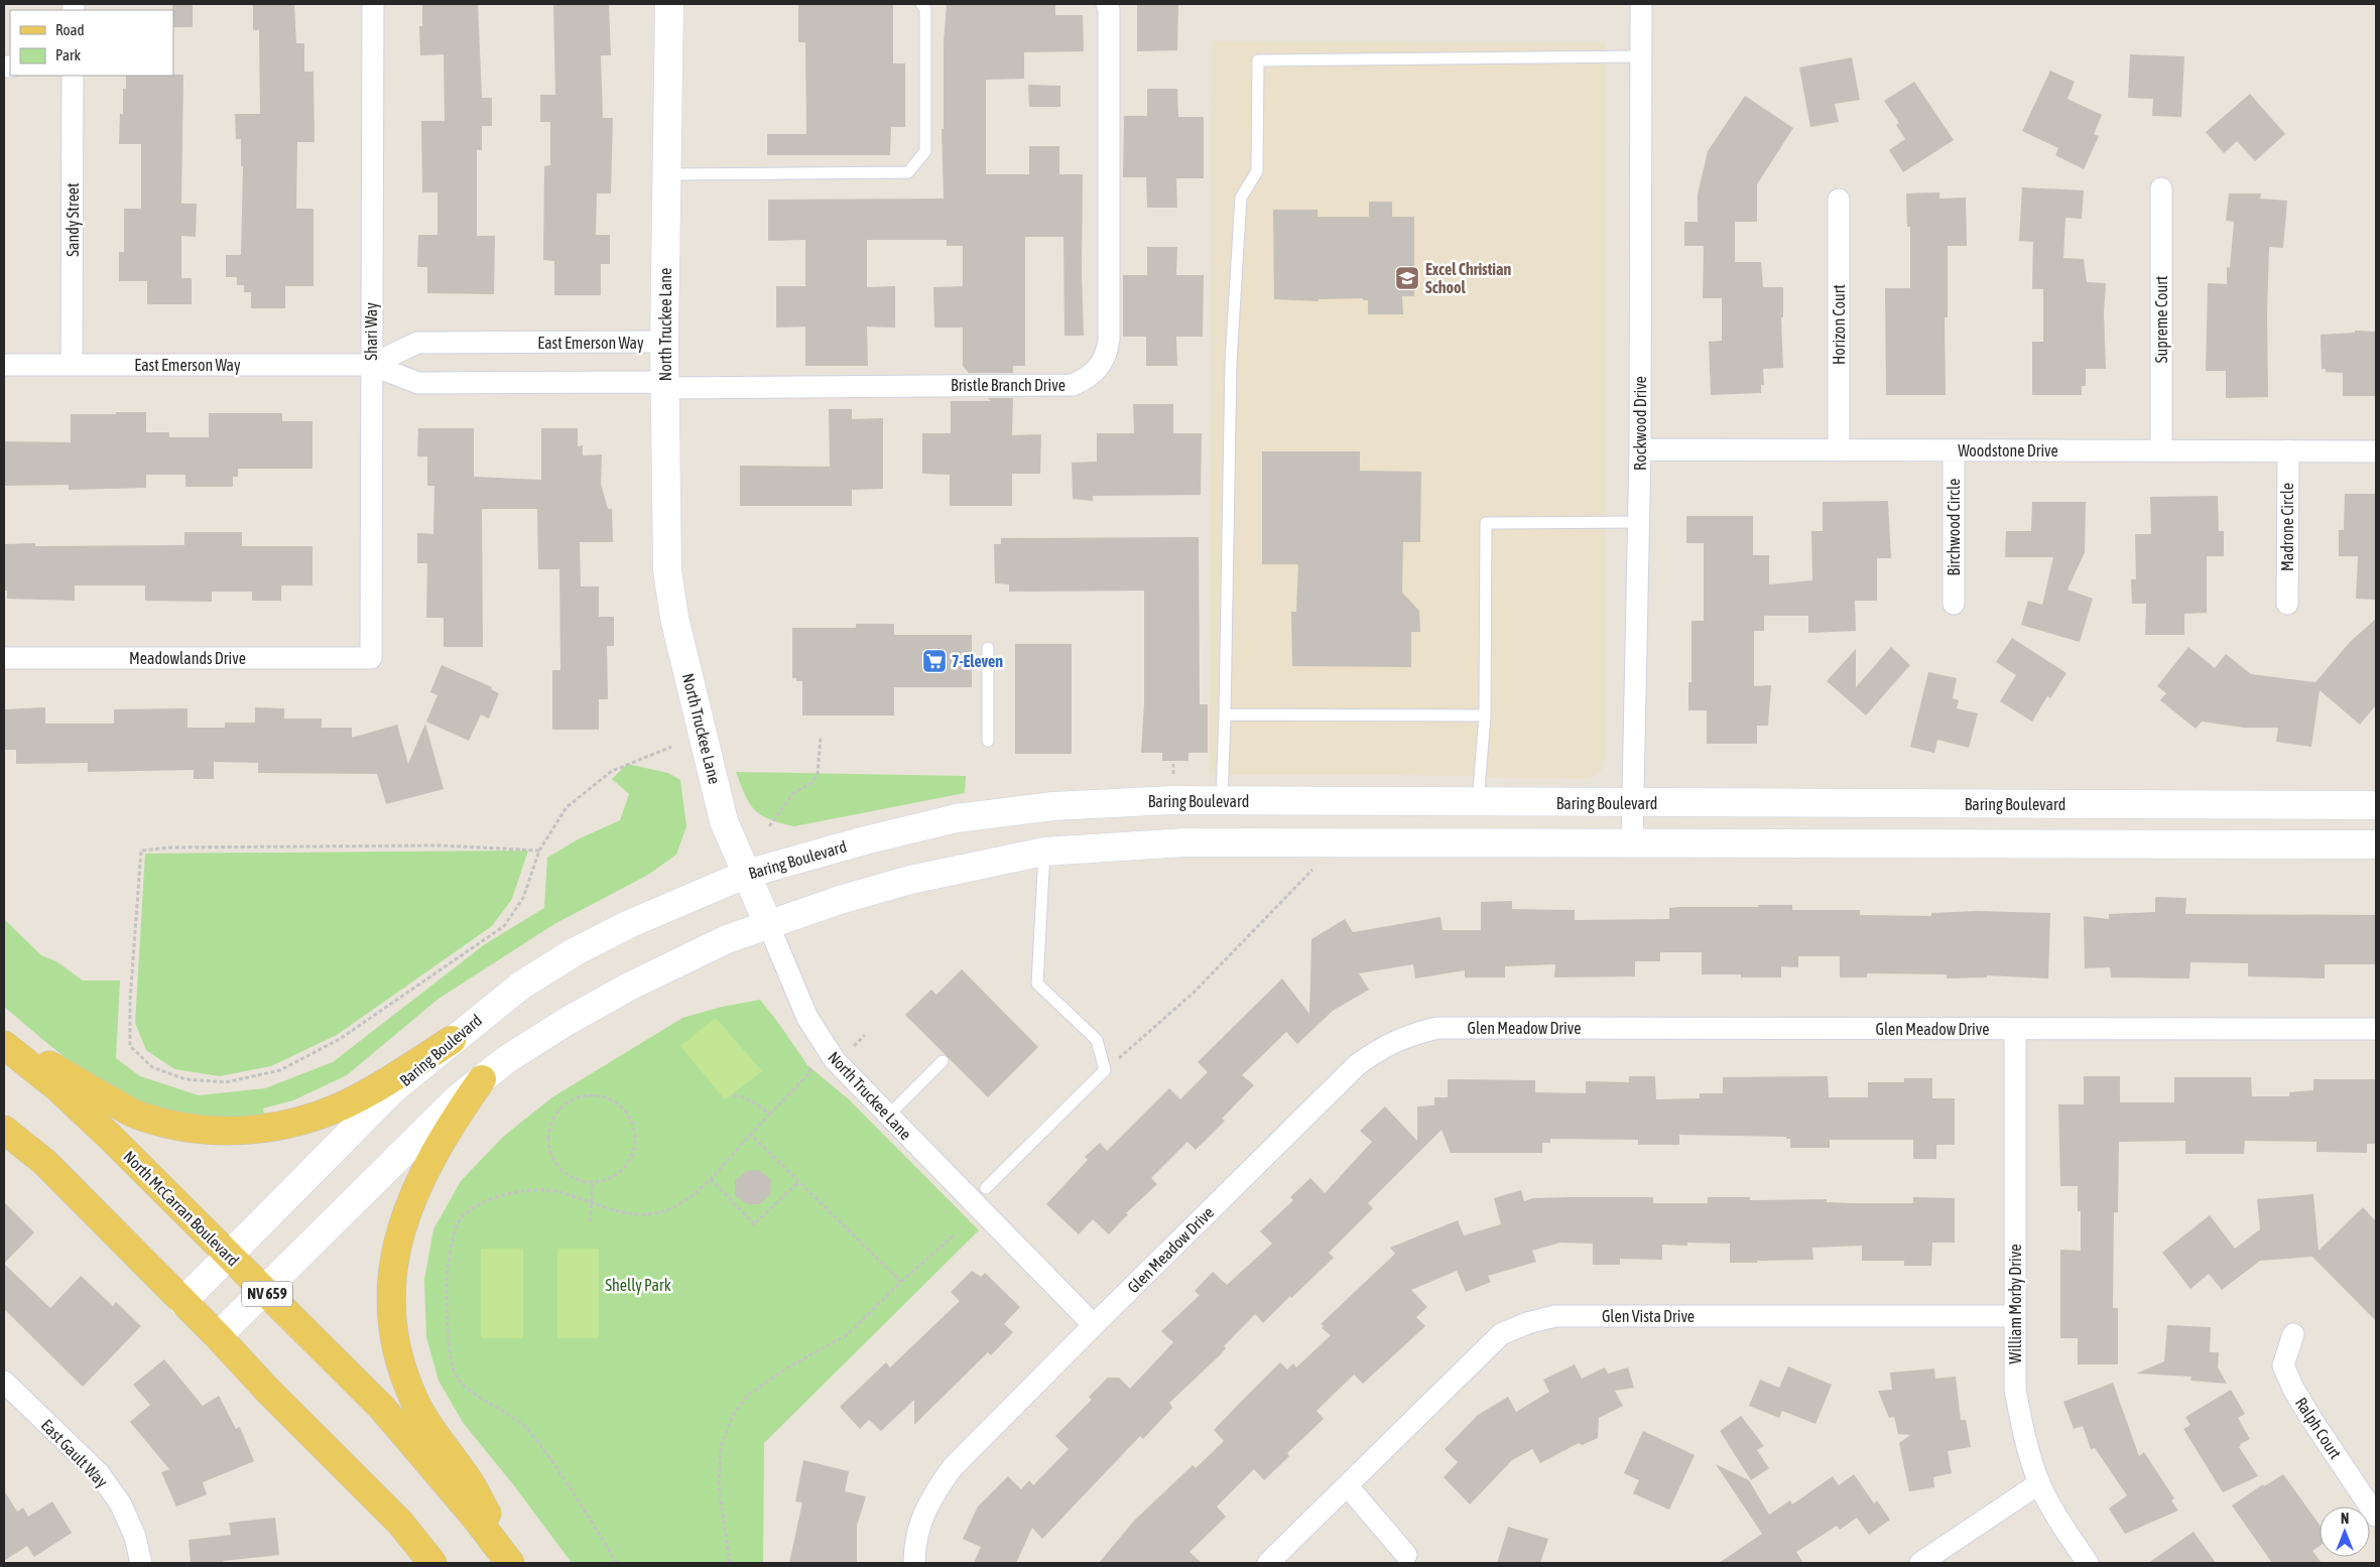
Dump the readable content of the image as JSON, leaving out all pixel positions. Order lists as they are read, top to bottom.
{
  "streets": {
    "main road": [
      "North Truckee Lane",
      "Baring Boulevard",
      "North McCarran Boulevard",
      "NV 659"
    ],
    "street": [
      "Sandy Street",
      "Supreme Court",
      "Horizon Court",
      "Shari Way",
      "East Emerson Way",
      "Bristle Branch Drive",
      "Rockwood Drive",
      "Woodstone Drive",
      "Birchwood Circle",
      "Madrone Circle",
      "Meadowlands Drive",
      "Glen Meadow Drive",
      "William Morby Drive",
      "Glen Vista Drive",
      "Ralph Court",
      "East Gault Way"
    ]
  },
  "crossings": [
    ["Sandy Street", "East Emerson Way"],
    ["Supreme Court", "Woodstone Drive"],
    ["North Truckee Lane", "East Emerson Way"],
    ["North Truckee Lane", "Bristle Branch Drive"],
    ["North Truckee Lane", "Baring Boulevard"],
    ["North Truckee Lane", "Glen Meadow Drive"],
    ["Horizon Court", "Woodstone Drive"],
    ["Shari Way", "East Emerson Way"],
    ["Shari Way", "Meadowlands Drive"],
    ["East Emerson Way", "Bristle Branch Drive"],
    ["Rockwood Drive", "Woodstone Drive"],
    ["Rockwood Drive", "Baring Boulevard"],
    ["Woodstone Drive", "Birchwood Circle"],
    ["Woodstone Drive", "Madrone Circle"],
    ["Baring Boulevard", "North McCarran Boulevard"],
    ["Glen Meadow Drive", "William Morby Drive"],
    ["William Morby Drive", "Glen Vista Drive"]
  ],
  "parks": ["Shelly Park"],
  "places": {
    "school or university": ["Excel Christian School"],
    "supermarket": ["7-Eleven"]
  },
  "legend": ["Road", "Park"],
  "north": "top"
}
